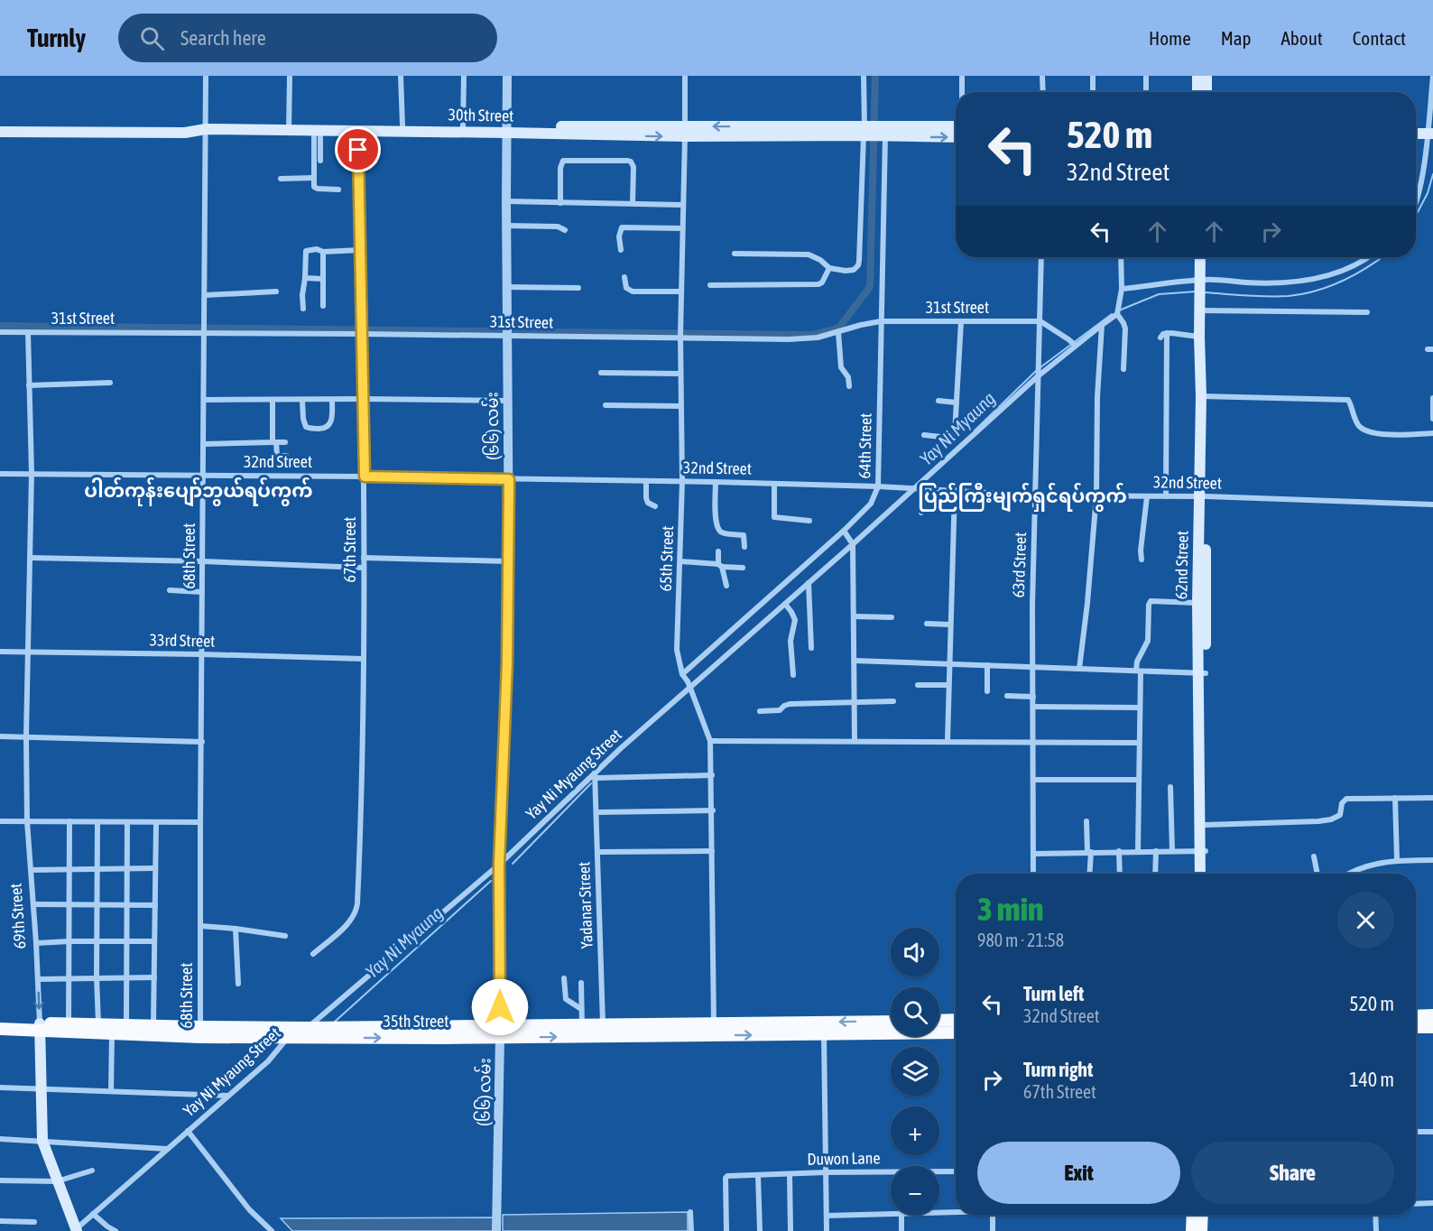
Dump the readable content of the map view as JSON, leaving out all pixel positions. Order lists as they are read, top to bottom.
{
  "streets": {
    "main road": [
      "30th Street",
      "62nd Street",
      "69th Street",
      "35th Street"
    ],
    "street": [
      "31st Street",
      "(၆၆) လမ်း",
      "64th Street",
      "32nd Street",
      "67th Street",
      "68th Street",
      "65th Street",
      "63rd Street",
      "33rd Street",
      "Yay Ni Myaung Street",
      "Yadanar Street",
      "Duwon Lane"
    ]
  },
  "crossings": [
    ["30th Street", "(၆၆) လမ်း"],
    ["30th Street", "64th Street"],
    ["30th Street", "67th Street"],
    ["30th Street", "68th Street"],
    ["30th Street", "65th Street"],
    ["31st Street", "(၆၆) လမ်း"],
    ["31st Street", "64th Street"],
    ["31st Street", "67th Street"],
    ["31st Street", "68th Street"],
    ["31st Street", "65th Street"],
    ["31st Street", "63rd Street"],
    ["31st Street", "69th Street"],
    ["(၆၆) လမ်း", "32nd Street"],
    ["(၆၆) လမ်း", "Yay Ni Myaung Street"],
    ["(၆၆) လမ်း", "35th Street"],
    ["64th Street", "32nd Street"],
    ["64th Street", "Yay Ni Myaung Street"],
    ["32nd Street", "67th Street"],
    ["32nd Street", "68th Street"],
    ["32nd Street", "65th Street"],
    ["32nd Street", "63rd Street"],
    ["32nd Street", "62nd Street"],
    ["32nd Street", "Yay Ni Myaung Street"],
    ["32nd Street", "69th Street"],
    ["67th Street", "33rd Street"],
    ["68th Street", "33rd Street"],
    ["68th Street", "35th Street"],
    ["65th Street", "35th Street"],
    ["63rd Street", "Yay Ni Myaung Street"],
    ["33rd Street", "69th Street"],
    ["Yay Ni Myaung Street", "Yadanar Street"],
    ["Yay Ni Myaung Street", "69th Street"],
    ["Yay Ni Myaung Street", "35th Street"],
    ["Yadanar Street", "35th Street"],
    ["69th Street", "35th Street"]
  ],
  "districts": ["ပါတ်ကုန်းပျော်ဘွယ်ရပ်ကွက်", "ပြည်ကြီးမျက်ရှင်ရပ်ကွက်"],
  "water": ["Yay Ni Myaung"],
  "page": {
    "header": "Turnly",
    "search": "Search here",
    "nav": [
      "Home",
      "Map",
      "About",
      "Contact"
    ],
    "turn": ["520 m", "32nd Street"],
    "heading": ["3 min", "980 m · 21:58"],
    "map_buttons": ["+", "−"],
    "list": [
      {
        "name": "Turn left",
        "note": "32nd Street",
        "value": "520 m"
      },
      {
        "name": "Turn right",
        "note": "67th Street",
        "value": "140 m"
      }
    ],
    "buttons": ["Exit", "Share"]
  }
}
